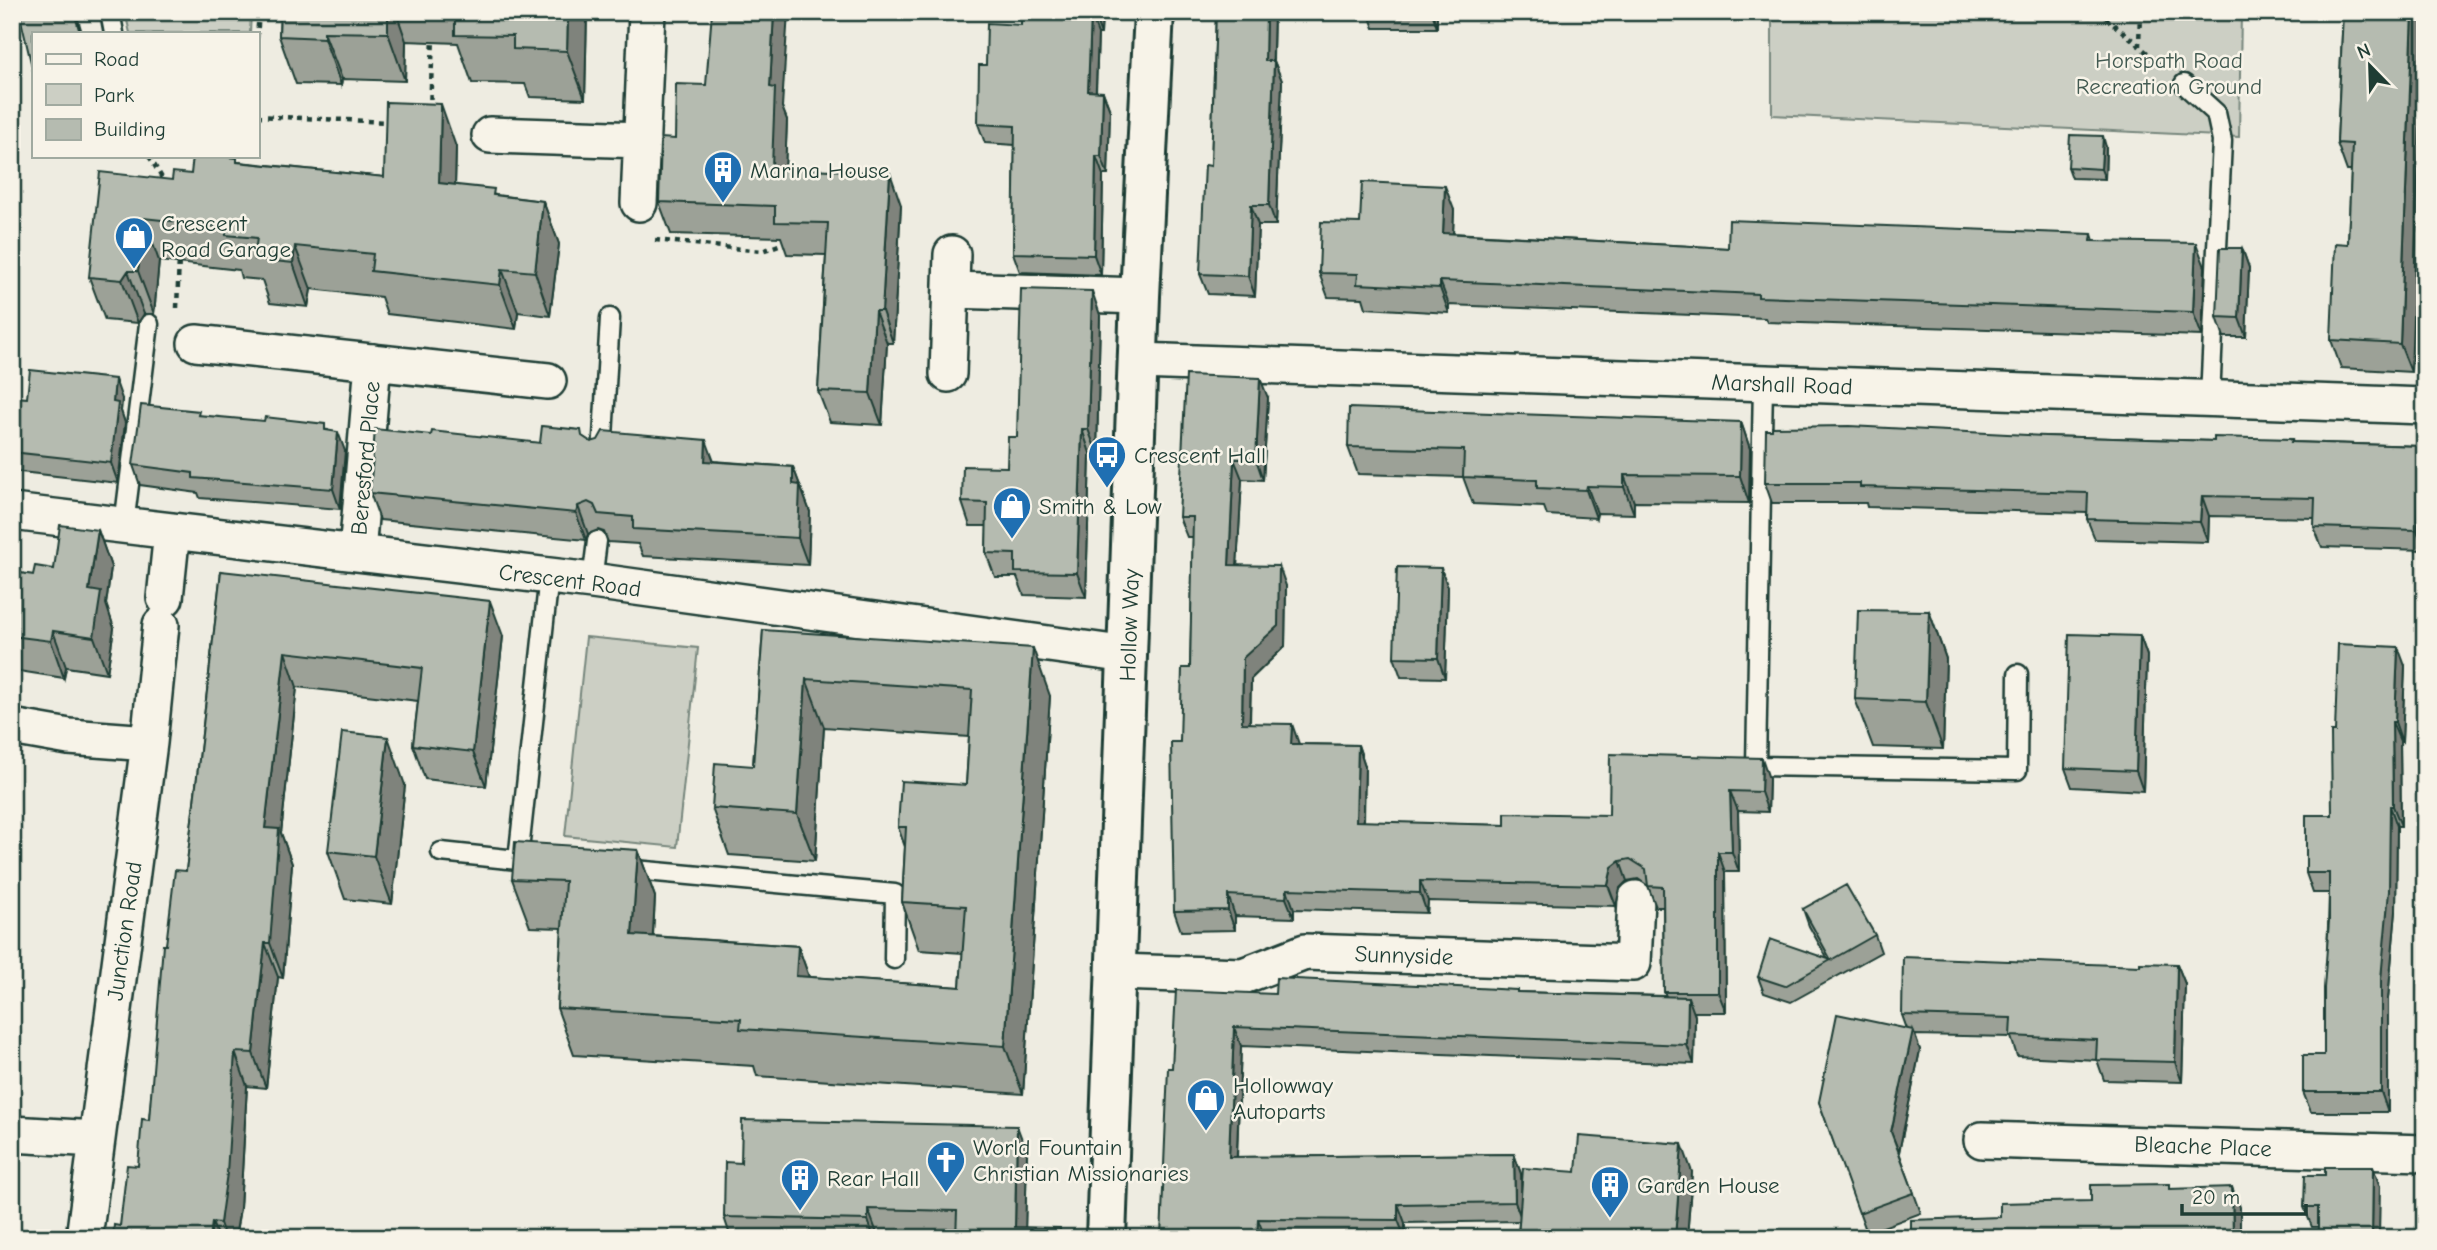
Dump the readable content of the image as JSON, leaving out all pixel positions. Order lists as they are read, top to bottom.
{
  "streets": {
    "main road": ["Hollow Way"],
    "street": [
      "Marshall Road",
      "Beresford Place",
      "Crescent Road",
      "Junction Road",
      "Sunnyside",
      "Bleache Place"
    ]
  },
  "crossings": [
    ["Marshall Road", "Hollow Way"],
    ["Beresford Place", "Crescent Road"],
    ["Crescent Road", "Hollow Way"],
    ["Crescent Road", "Junction Road"],
    ["Hollow Way", "Sunnyside"]
  ],
  "parks": ["Horspath Road Recreation Ground"],
  "places": {
    "building": ["Marina House", "Rear Hall", "Garden House"],
    "shop": ["Crescent Road Garage", "Smith & Low", "Hollowway Autoparts"],
    "bus stop": ["Crescent Hall"],
    "church": ["World Fountain Christian Missionaries"]
  },
  "legend": ["Road", "Park", "Building"],
  "scale_bar": "20 m",
  "north": "top left"
}
